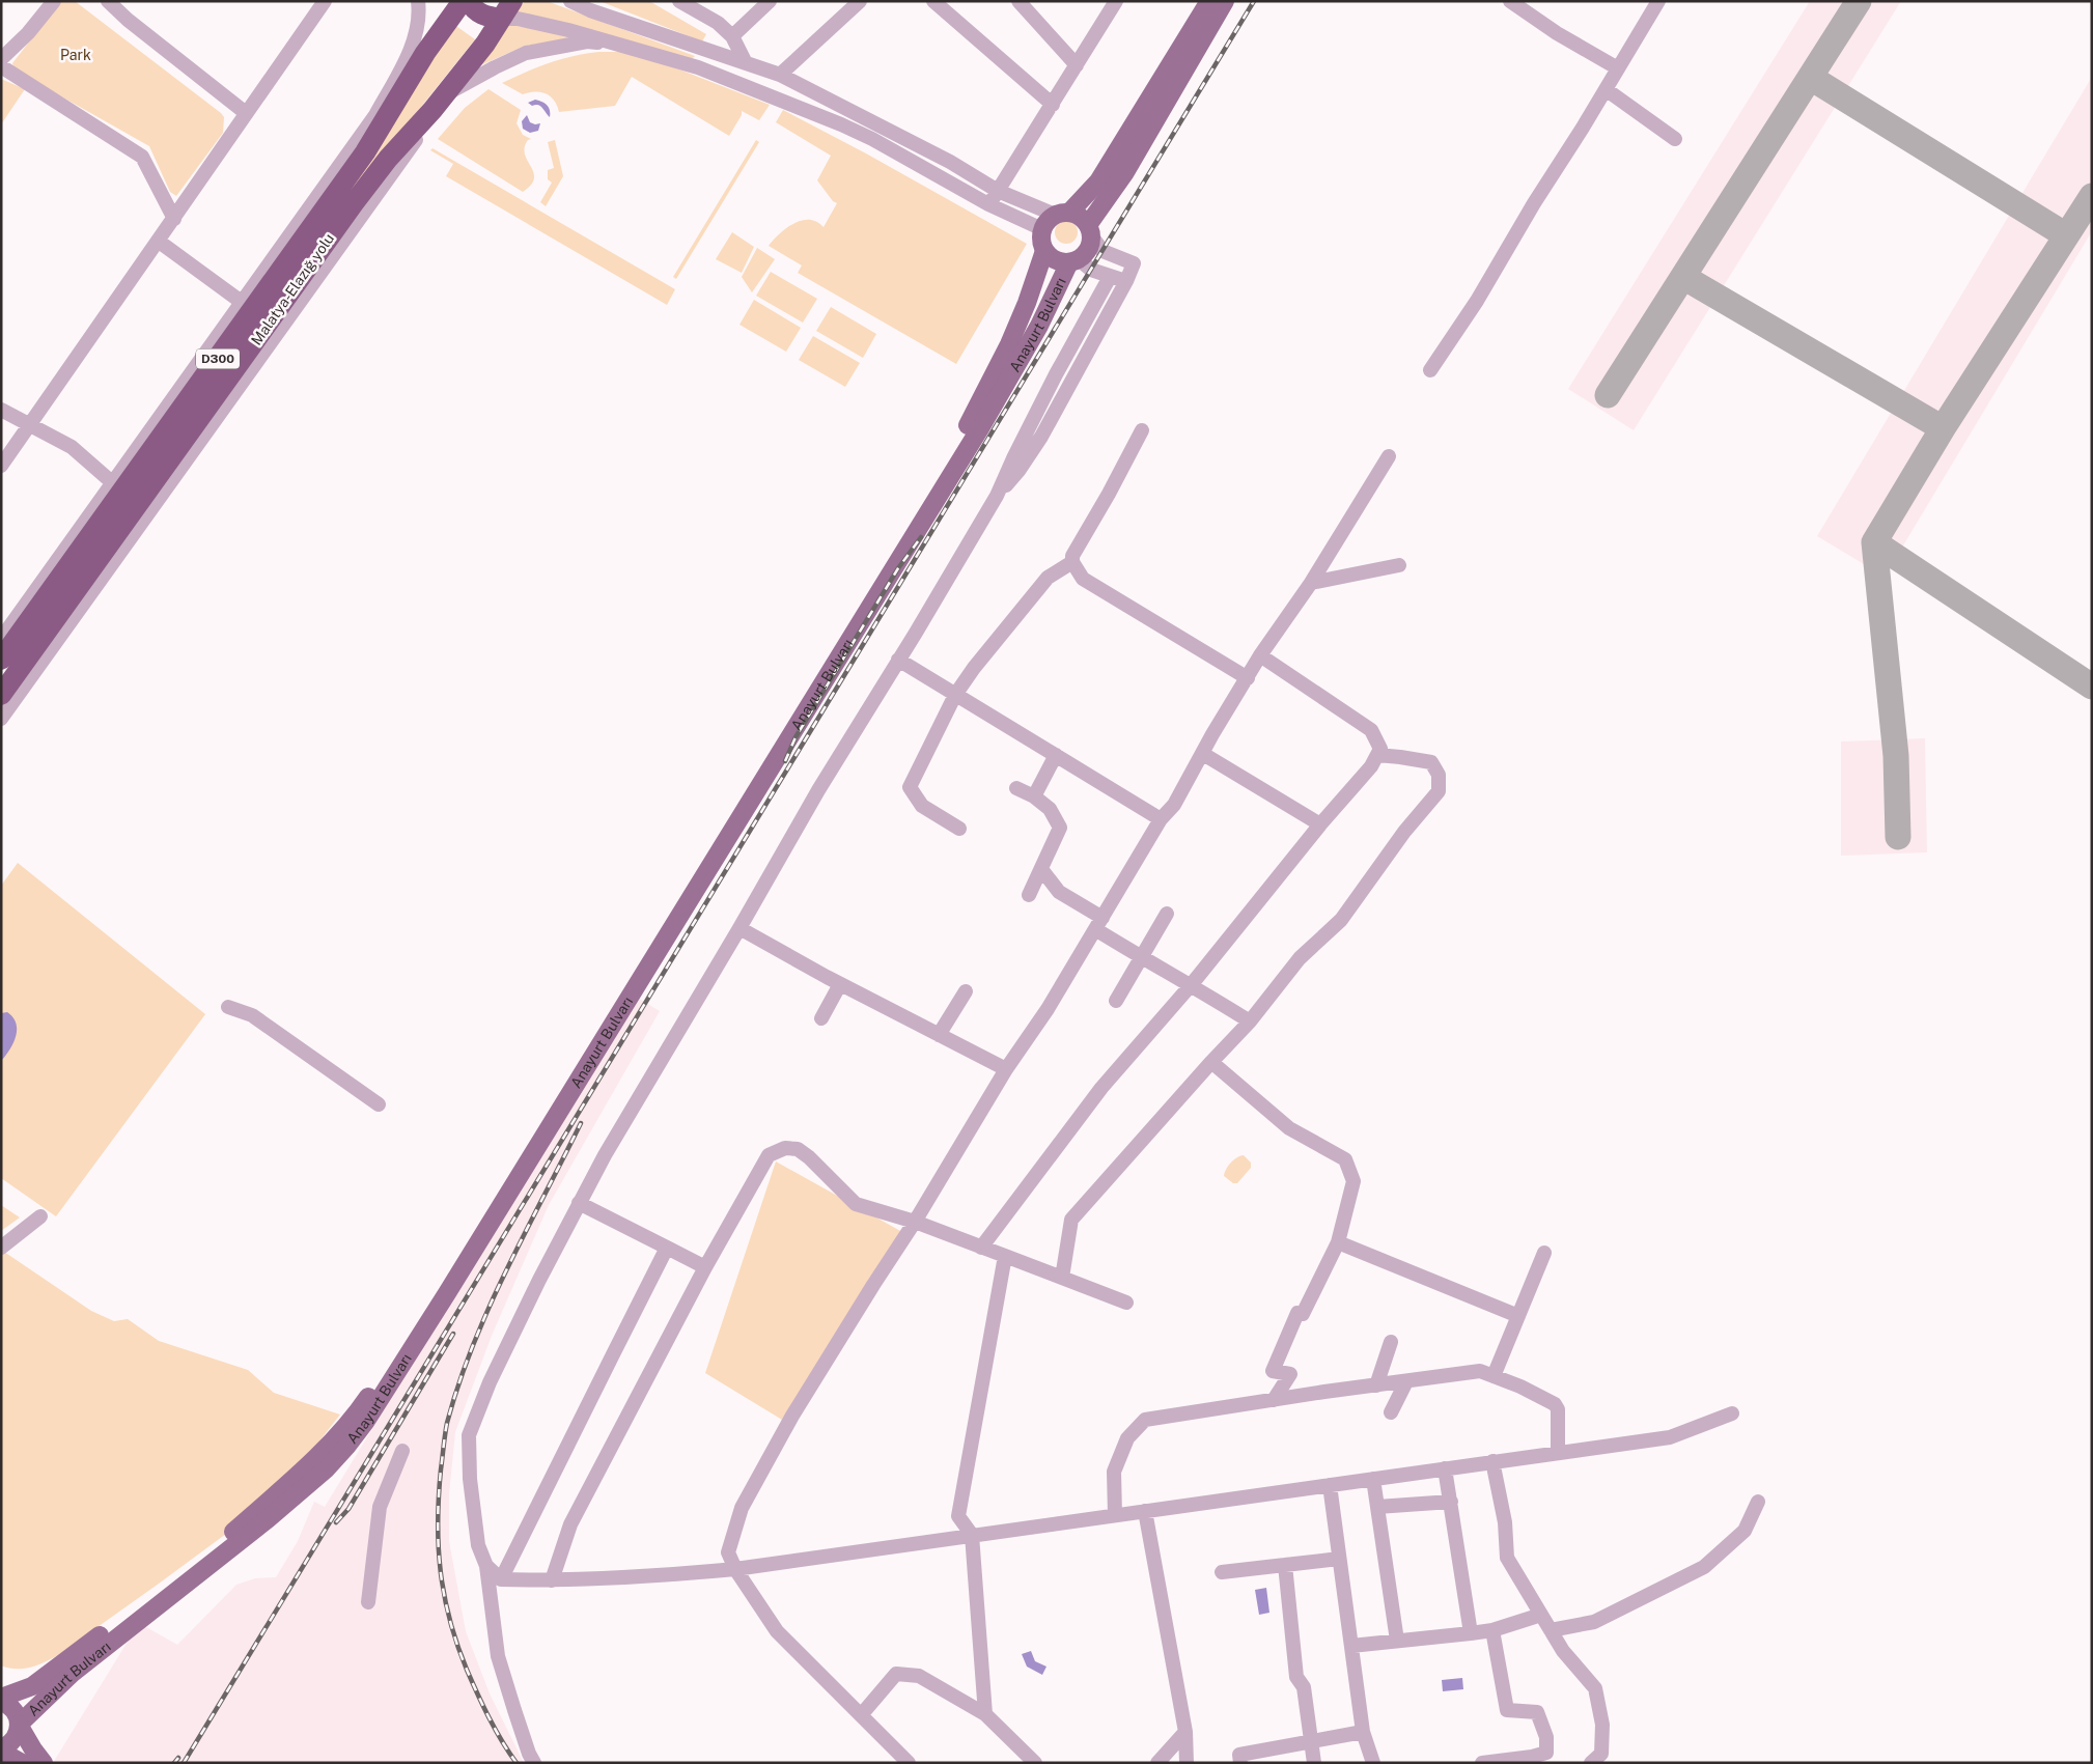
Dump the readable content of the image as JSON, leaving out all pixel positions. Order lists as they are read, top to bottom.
{
  "streets": {
    "highway": ["Malatya-Elazığ yolu", "D300"],
    "main road": ["Anayurt Bulvarı"]
  },
  "parks": ["Park"]
}
